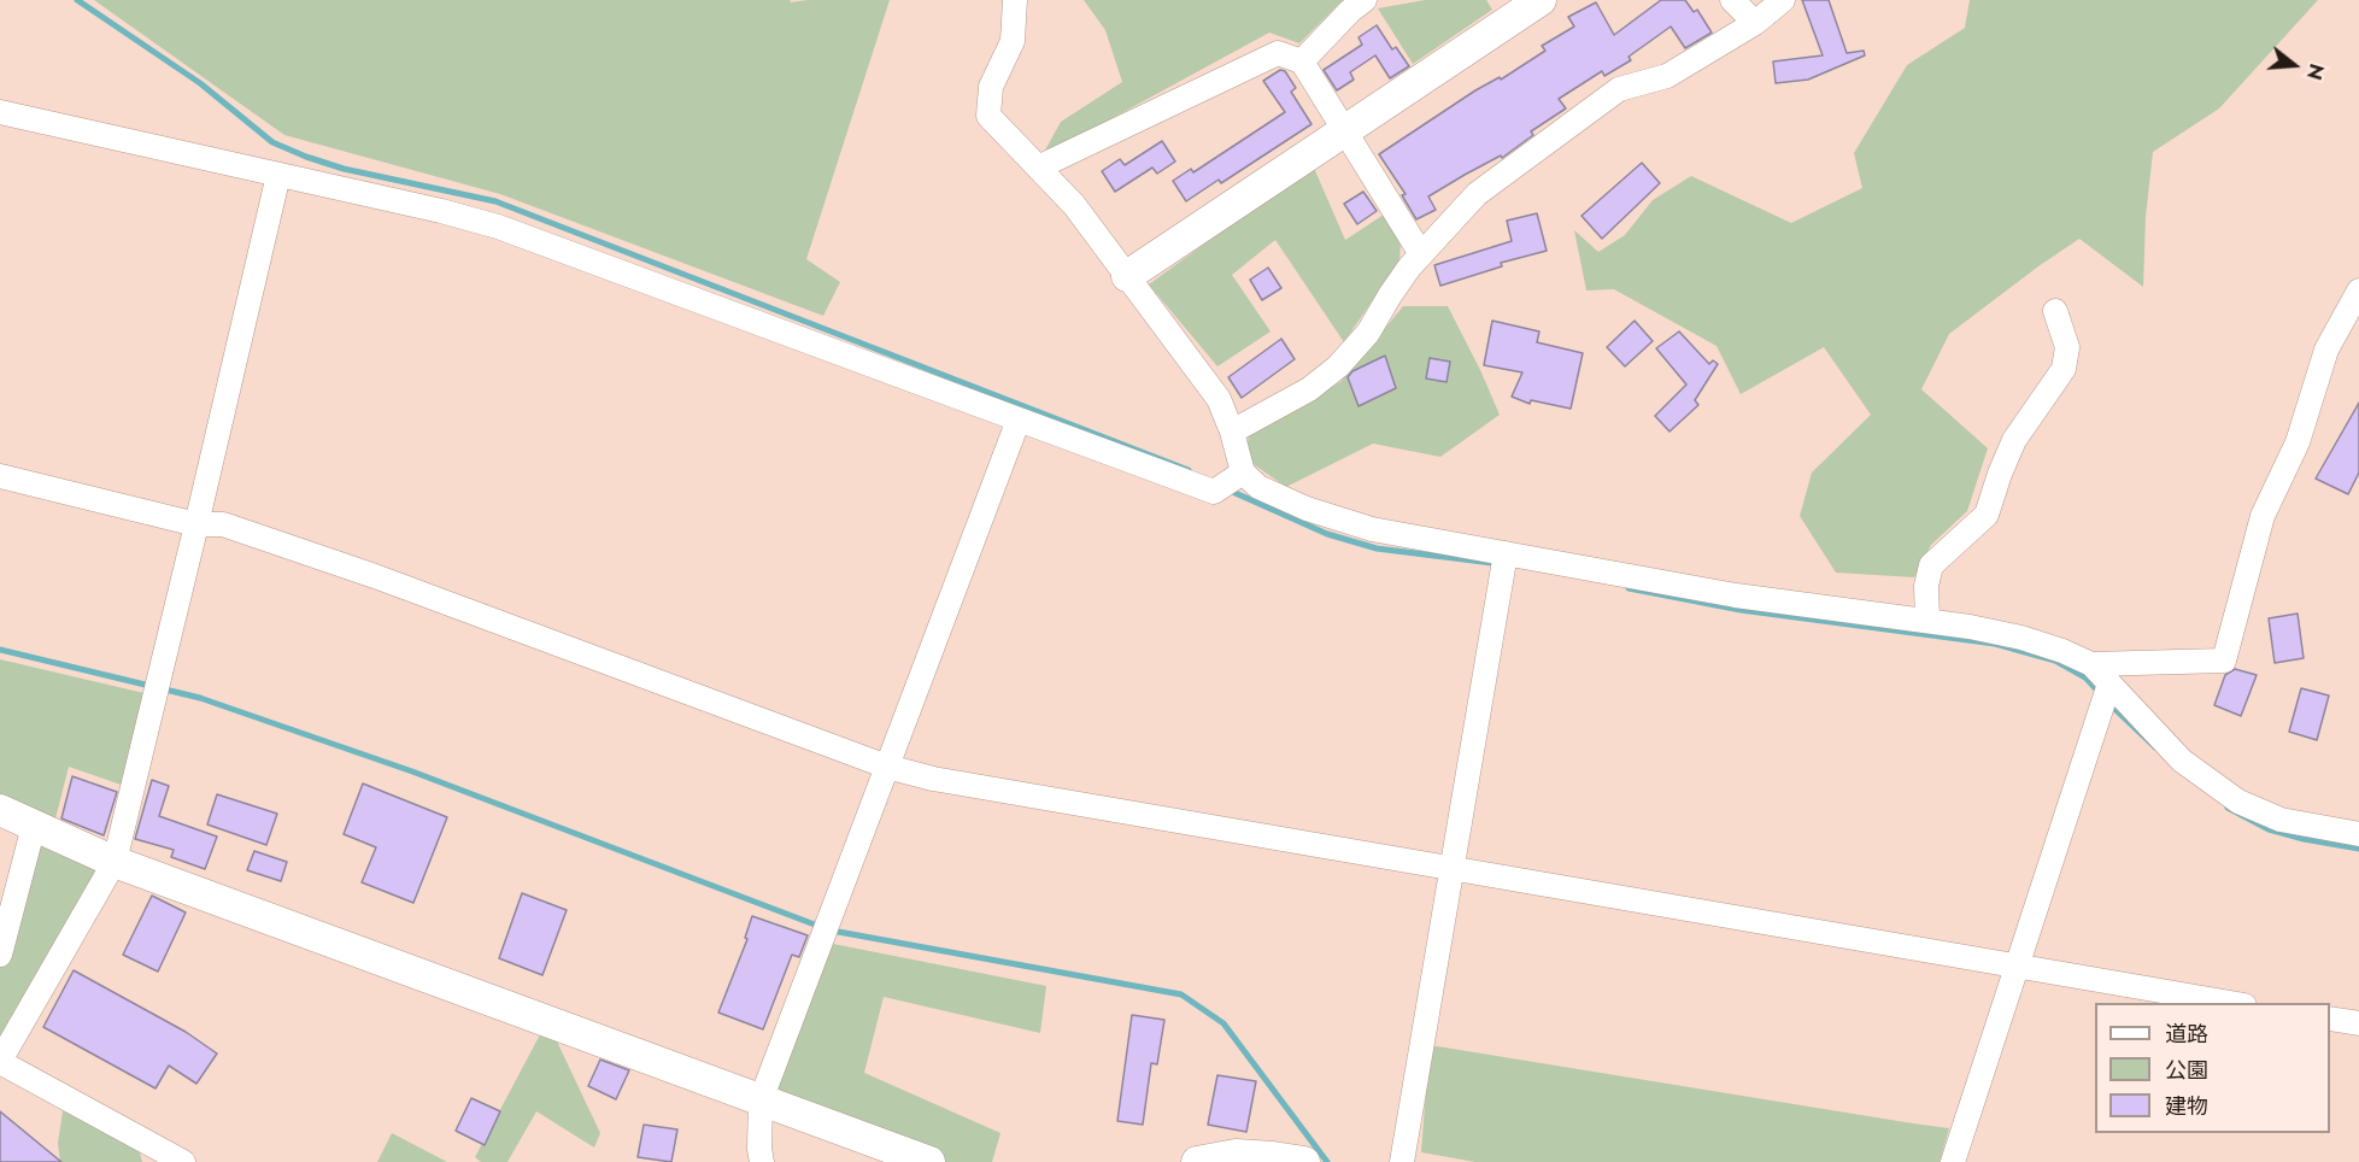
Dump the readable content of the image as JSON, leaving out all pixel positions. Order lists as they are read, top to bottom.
{
  "legend": ["道路", "公園", "建物"],
  "north": "right"
}
